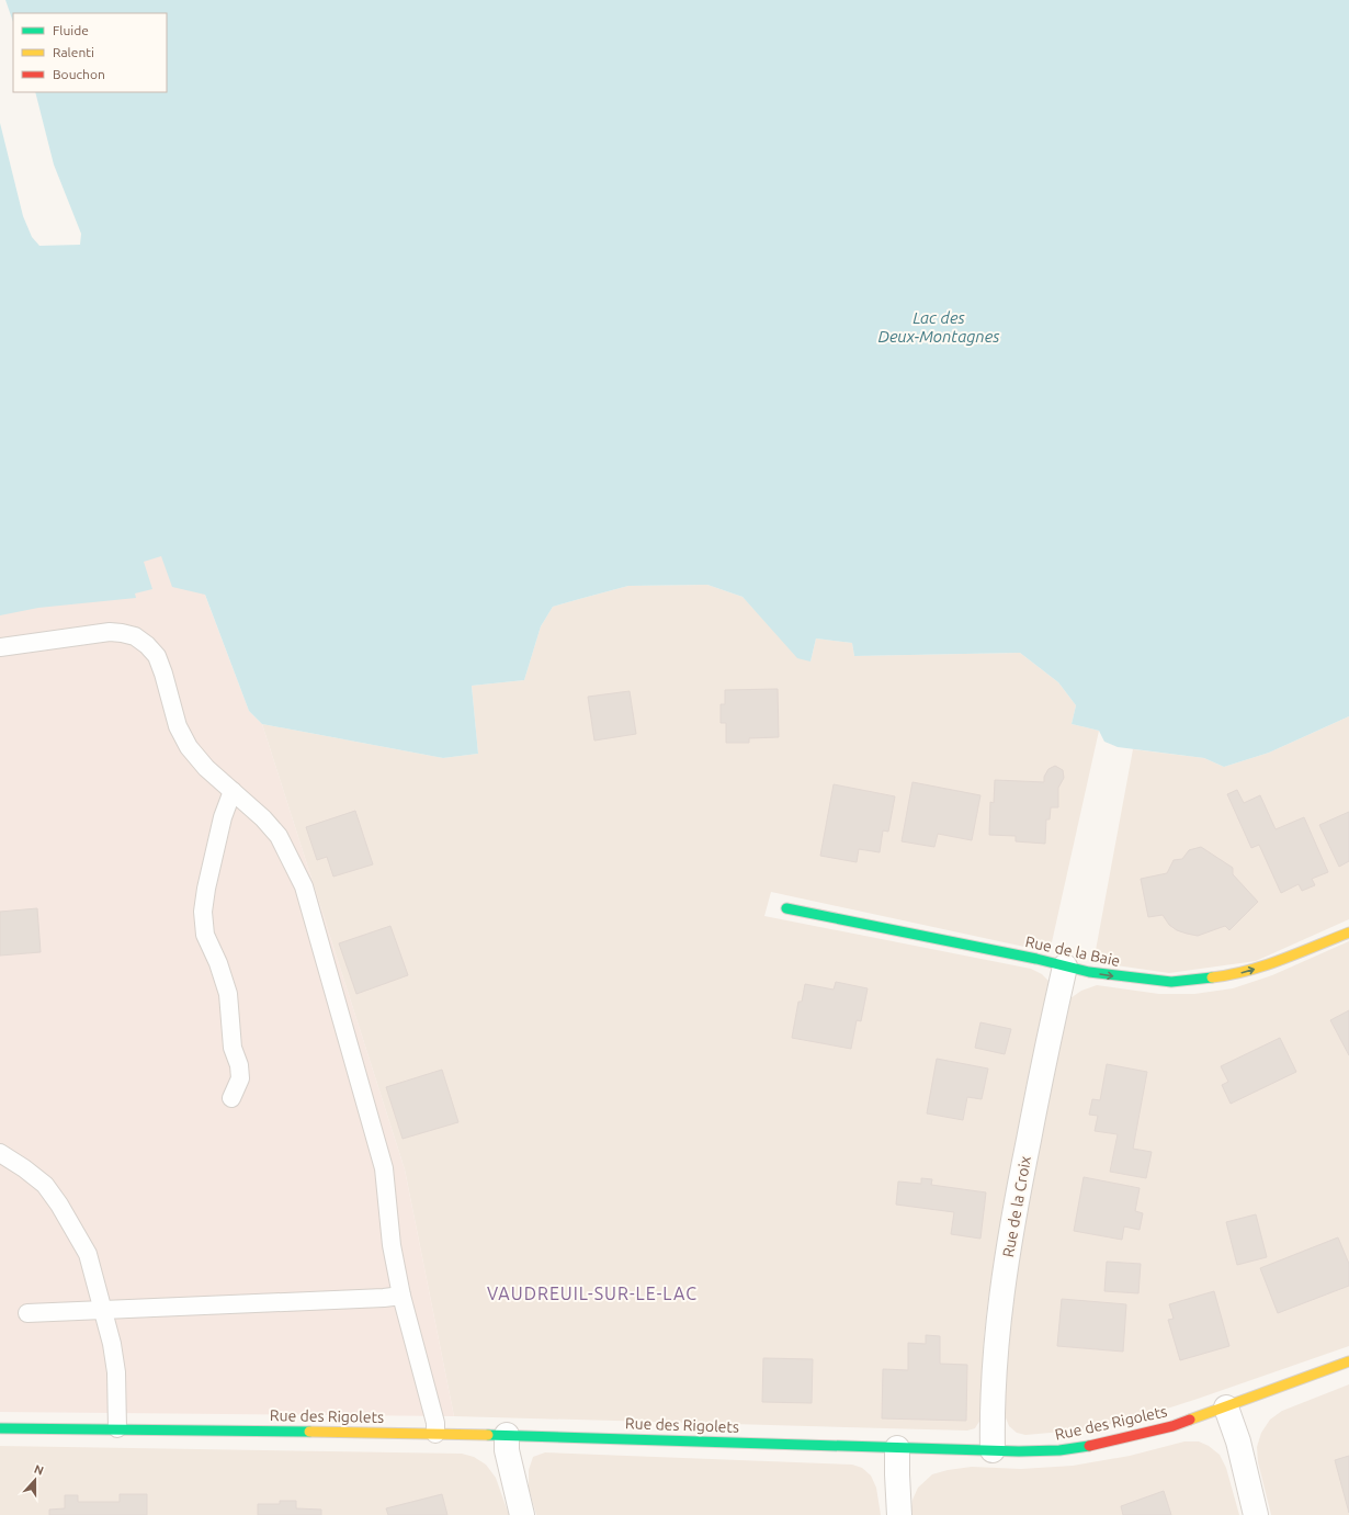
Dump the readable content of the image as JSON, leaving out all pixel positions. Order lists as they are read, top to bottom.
{
  "streets": {
    "street": ["Rue de la Baie", "Rue de la Croix", "Rue des Rigolets"]
  },
  "crossings": [
    ["Rue de la Baie", "Rue de la Croix"],
    ["Rue de la Croix", "Rue des Rigolets"]
  ],
  "one_way": ["Rue de la Baie"],
  "districts": ["VAUDREUIL-SUR-LE-LAC"],
  "water": ["Lac des Deux-Montagnes"],
  "legend": ["Fluide", "Ralenti", "Bouchon"],
  "north": "top"
}
